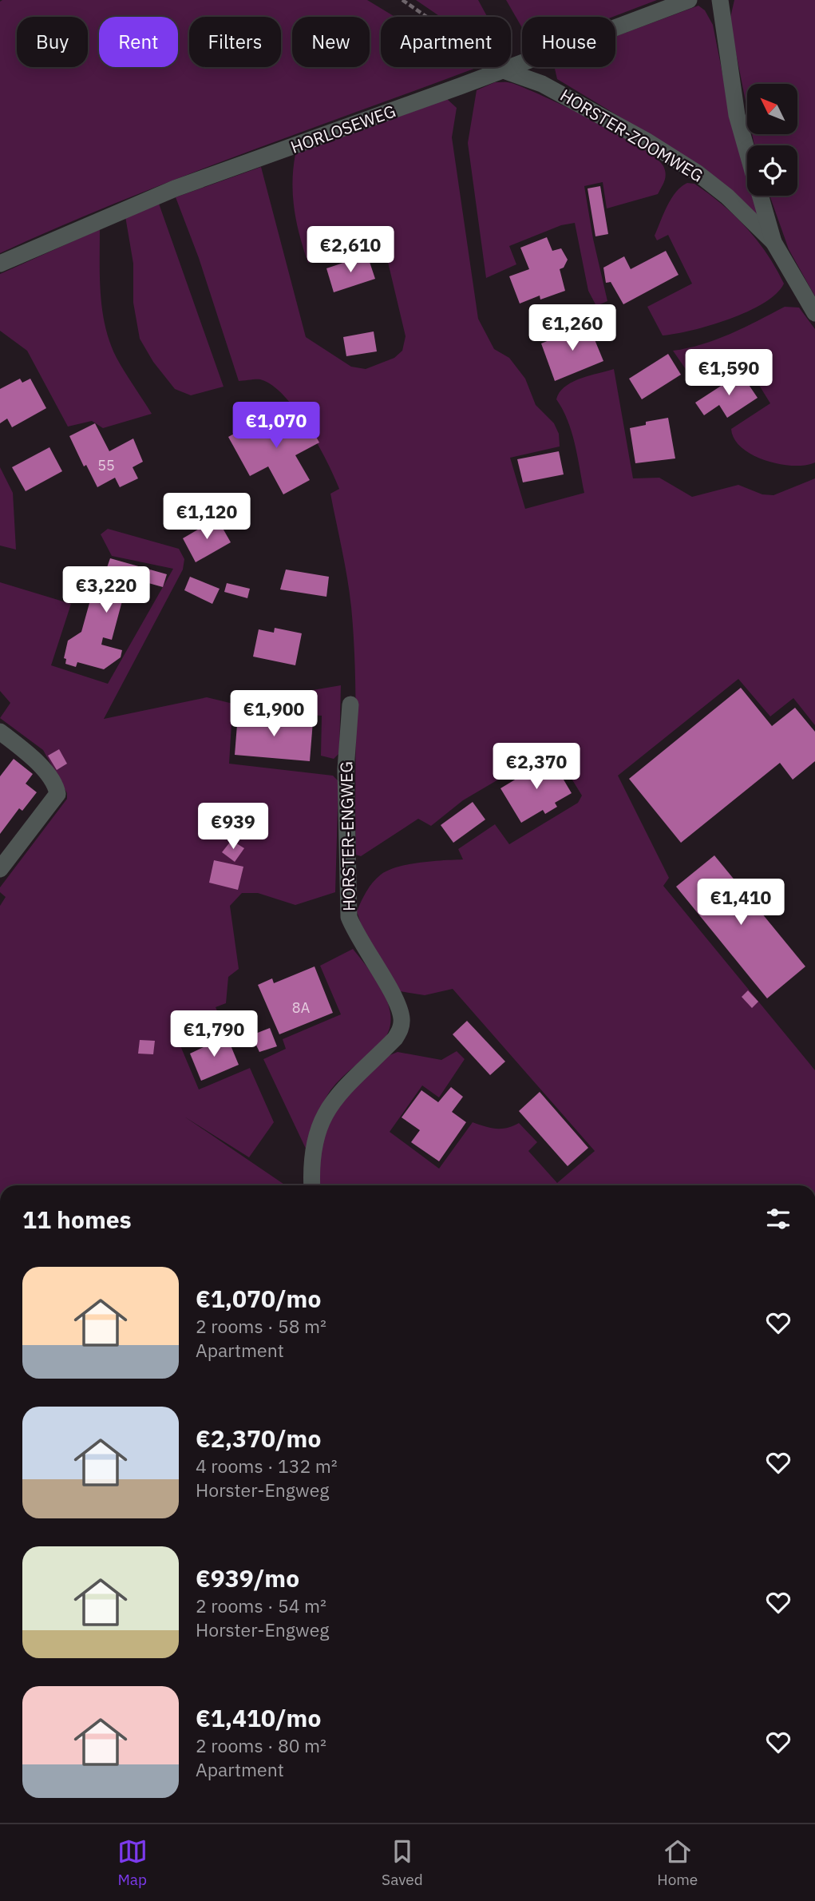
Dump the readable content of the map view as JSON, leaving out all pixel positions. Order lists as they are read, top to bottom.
{
  "streets": {
    "street": ["HORLOSEWEG", "HORSTER-ZOOMWEG", "HORSTER-ENGWEG"]
  },
  "crossings": [
    ["HORLOSEWEG", "HORSTER-ZOOMWEG"]
  ],
  "house_numbers": ["55", "8A"],
  "north": "top left",
  "page": {
    "chip": [
      "Buy",
      "Rent",
      "Filters",
      "New",
      "Apartment",
      "House"
    ],
    "price": [
      "€2,610",
      "€1,260",
      "€1,590",
      "€1,070",
      "€1,120",
      "€3,220",
      "€1,900",
      "€2,370",
      "€939",
      "€1,410",
      "€1,790"
    ],
    "heading": "11 homes",
    "list": [
      {
        "name": "€1,070/mo",
        "note": "2 rooms · 58 m² · Apartment"
      },
      {
        "name": "€2,370/mo",
        "note": "4 rooms · 132 m² · Horster-Engweg"
      },
      {
        "name": "€939/mo",
        "note": "2 rooms · 54 m² · Horster-Engweg"
      },
      {
        "name": "€1,410/mo",
        "note": "2 rooms · 80 m² · Apartment"
      }
    ],
    "tabs": ["Map", "Saved", "Home"]
  }
}
